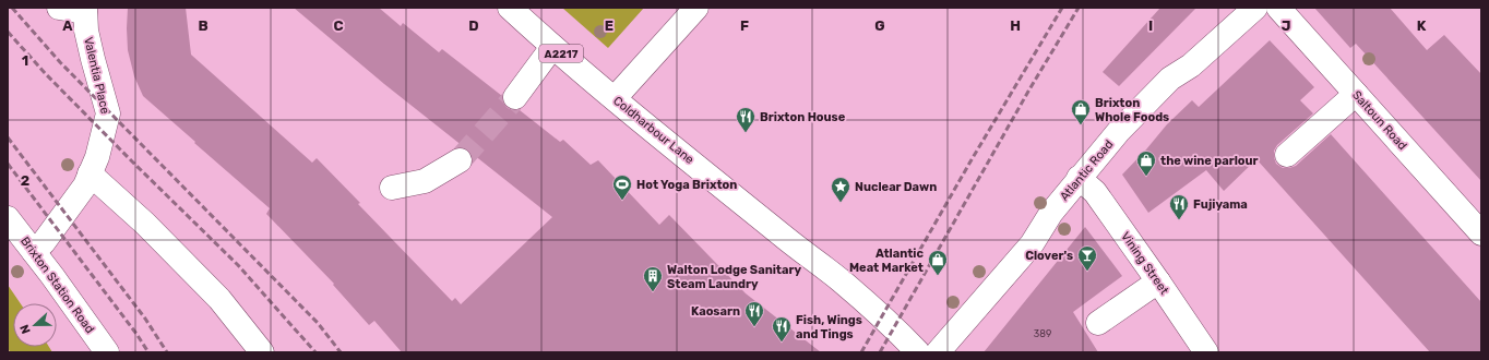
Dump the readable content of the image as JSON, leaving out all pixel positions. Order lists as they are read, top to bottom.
{
  "streets": {
    "street": [
      "A2217",
      "Valentia Place",
      "Saltoun Road",
      "Coldharbour Lane",
      "Atlantic Road",
      "Vining Street",
      "Brixton Station Road"
    ]
  },
  "crossings": [
    ["Valentia Place", "Brixton Station Road"],
    ["Atlantic Road", "Vining Street"]
  ],
  "places": {
    "shop": ["Brixton Whole Foods", "the wine parlour", "Atlantic Meat Market"],
    "restaurant": [
      "Brixton House",
      "Fujiyama",
      "Kaosarn",
      "Fish, Wings and Tings"
    ],
    "sports": ["Hot Yoga Brixton"],
    "place": ["Nuclear Dawn"],
    "bar": ["Clover's"],
    "building": ["Walton Lodge Sanitary Steam Laundry"]
  },
  "house_numbers": ["389"],
  "north": "left",
  "grid": {
    "columns": [
      "A",
      "B",
      "C",
      "D",
      "E",
      "F",
      "G",
      "H",
      "I",
      "J",
      "K"
    ],
    "rows": ["1", "2"]
  }
}
